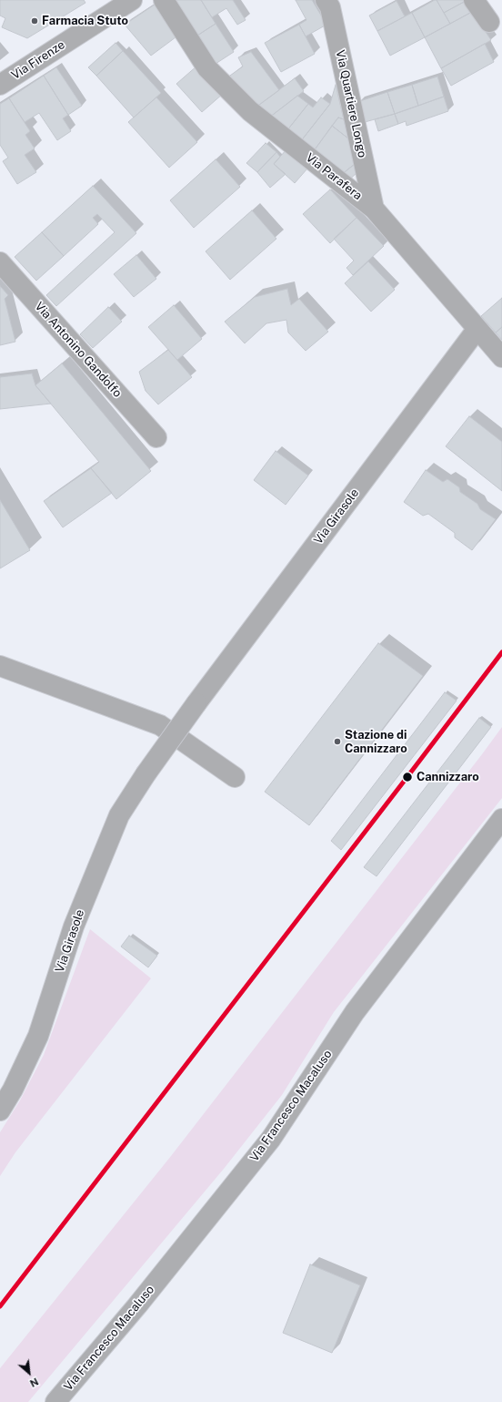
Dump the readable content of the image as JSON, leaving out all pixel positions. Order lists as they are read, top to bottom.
{
  "streets": {
    "street": [
      "Via Firenze",
      "Via Quartiere Longo",
      "Via Parafera",
      "Via Antonino Gandolfo",
      "Via Girasole",
      "Via Francesco Macaluso"
    ]
  },
  "crossings": [
    ["Via Quartiere Longo", "Via Parafera"],
    ["Via Parafera", "Via Girasole"]
  ],
  "places": ["Farmacia Stuto", "Stazione di Cannizzaro", "Cannizzaro"],
  "north": "bottom right"
}
